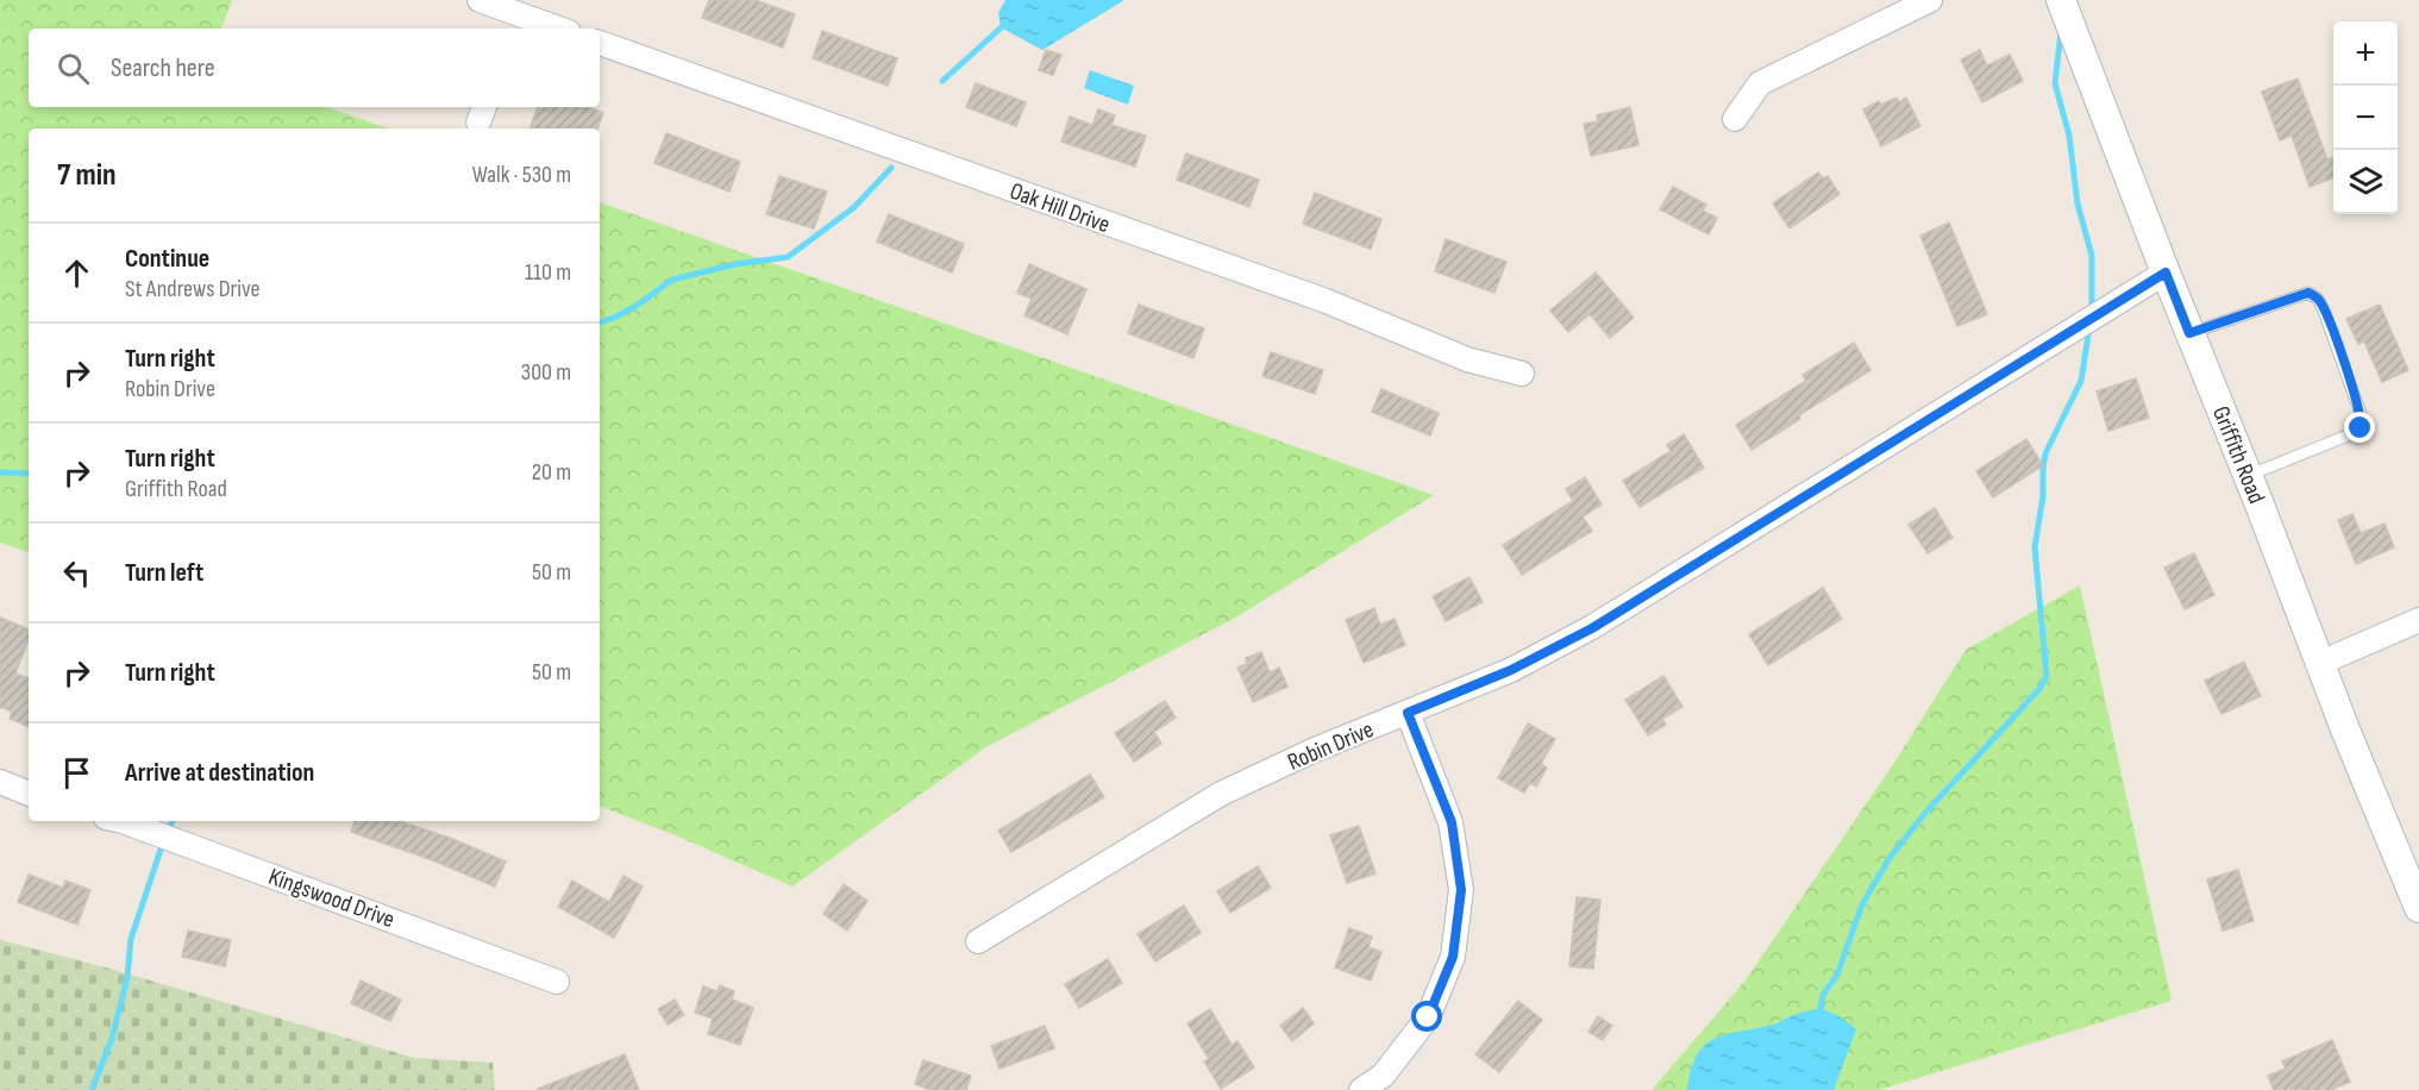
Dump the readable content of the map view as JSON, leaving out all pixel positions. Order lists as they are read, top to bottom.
{
  "streets": {
    "street": [
      "Oak Hill Drive",
      "Griffith Road",
      "Robin Drive",
      "Kingswood Drive"
    ]
  },
  "crossings": [
    ["Griffith Road", "Robin Drive"]
  ],
  "page": {
    "map_buttons": ["+", "−"],
    "search": "Search here",
    "heading": ["7 min", "Walk · 530 m"],
    "list": [
      ["Continue", "St Andrews Drive", "110 m"],
      ["Turn right", "Robin Drive", "300 m"],
      ["Turn right", "Griffith Road", "20 m"],
      ["Turn left", "50 m"],
      ["Turn right", "50 m"],
      "Arrive at destination"
    ]
  }
}
